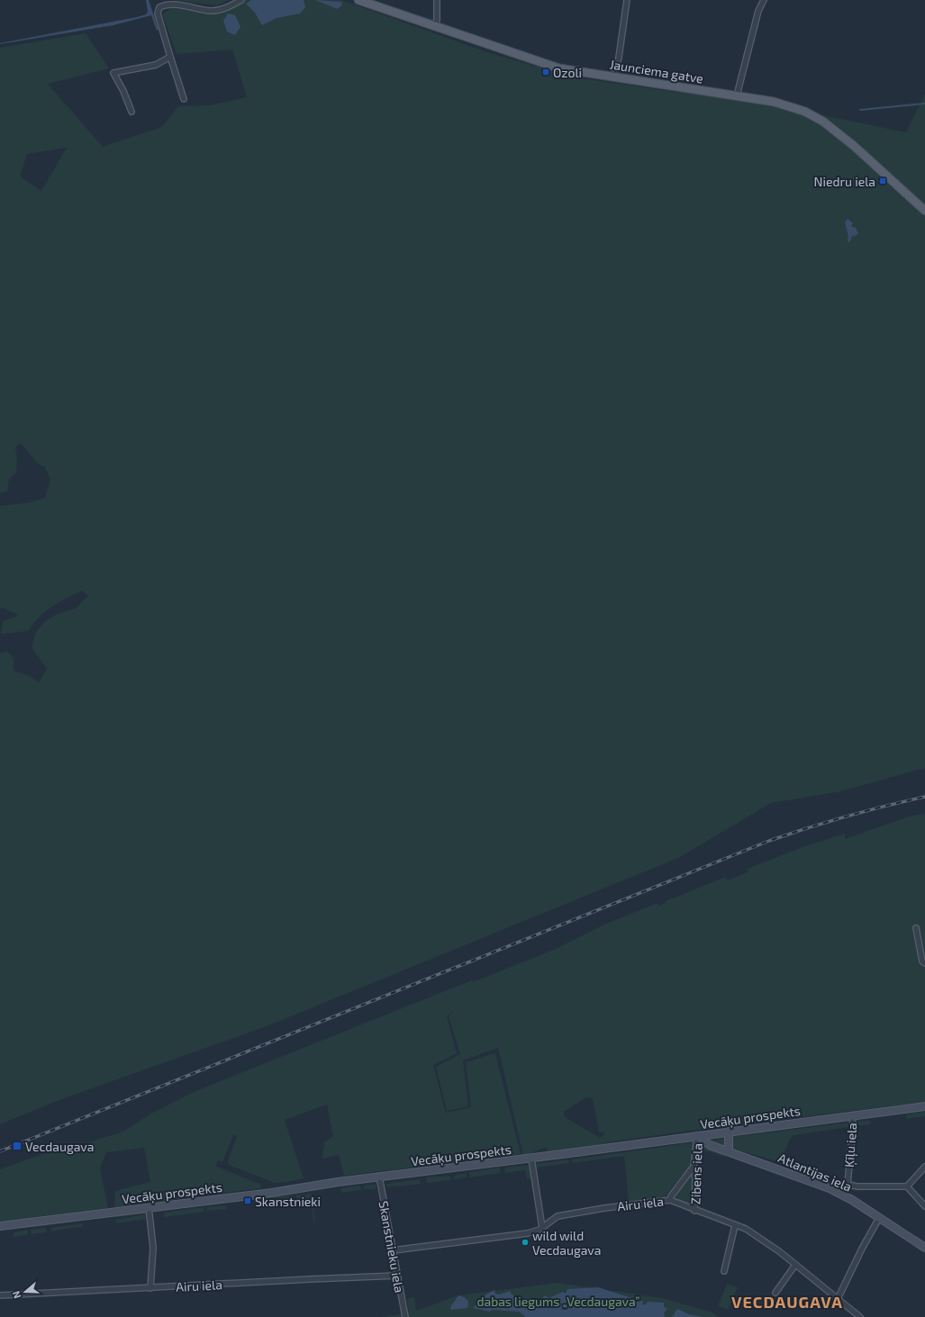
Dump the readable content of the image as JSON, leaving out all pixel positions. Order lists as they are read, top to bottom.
{
  "streets": {
    "main road": ["Jaunciema gatve", "Vecāķu prospekts", "Atlantijas iela"],
    "street": [
      "Ķīļu iela",
      "Zibens iela",
      "Airu iela",
      "Skanstnieku iela"
    ]
  },
  "crossings": [
    ["Vecāķu prospekts", "Ķīļu iela"],
    ["Vecāķu prospekts", "Atlantijas iela"],
    ["Vecāķu prospekts", "Zibens iela"],
    ["Vecāķu prospekts", "Skanstnieku iela"],
    ["Ķīļu iela", "Atlantijas iela"],
    ["Atlantijas iela", "Zibens iela"],
    ["Zibens iela", "Airu iela"],
    ["Airu iela", "Skanstnieku iela"]
  ],
  "districts": ["VECDAUGAVA"],
  "parks": ["dabas liegums „Vecdaugava”"],
  "places": {
    "transit": [
      "Ozoli",
      "Niedru iela",
      "Vecdaugava",
      "Skanstnieki"
    ],
    "other": ["wild wild Vecdaugava"]
  },
  "north": "left"
}
